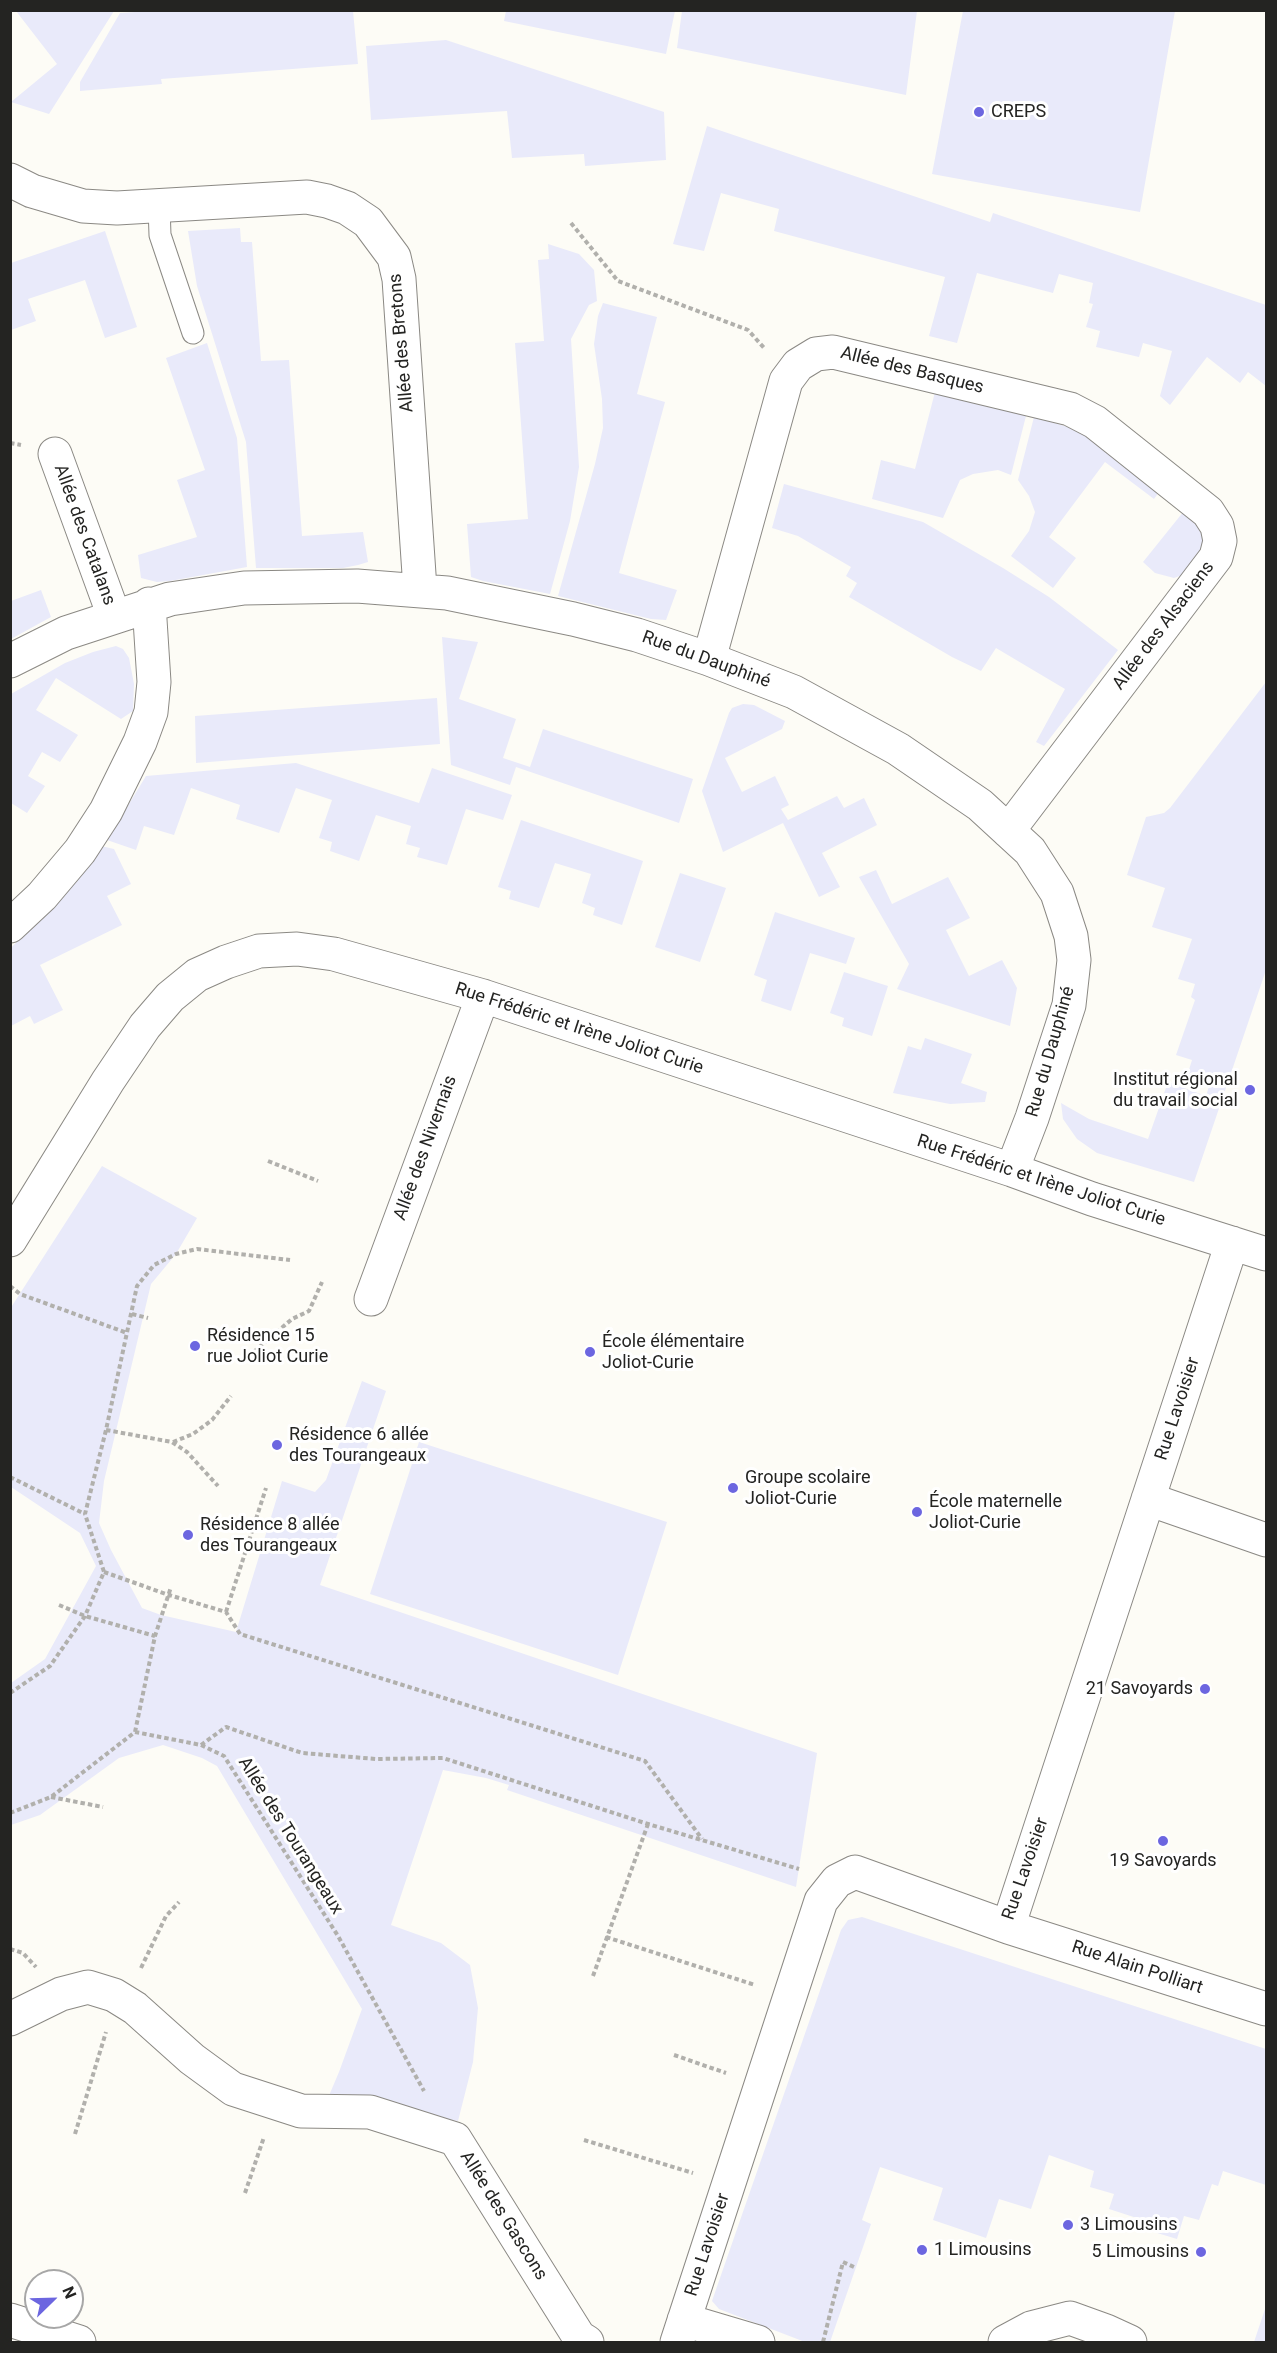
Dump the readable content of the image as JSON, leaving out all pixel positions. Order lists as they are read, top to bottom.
{
  "streets": {
    "street": [
      "Allée des Bretons",
      "Allée des Basques",
      "Allée des Catalans",
      "Allée des Alsaciens",
      "Rue du Dauphiné",
      "Rue Frédéric et Irène Joliot Curie",
      "Allée des Nivernais",
      "Rue Lavoisier",
      "Rue Alain Polliart",
      "Allée des Gascons"
    ],
    "path": ["Allée des Tourangeaux"]
  },
  "crossings": [
    ["Allée des Bretons", "Rue du Dauphiné"],
    ["Allée des Basques", "Allée des Alsaciens"],
    ["Allée des Basques", "Rue du Dauphiné"],
    ["Allée des Catalans", "Rue du Dauphiné"],
    ["Allée des Alsaciens", "Rue du Dauphiné"],
    ["Rue du Dauphiné", "Rue Frédéric et Irène Joliot Curie"],
    ["Rue Frédéric et Irène Joliot Curie", "Allée des Nivernais"],
    ["Rue Frédéric et Irène Joliot Curie", "Rue Lavoisier"],
    ["Rue Lavoisier", "Rue Alain Polliart"],
    ["Allée des Tourangeaux", "Allée des Gascons"]
  ],
  "places": [
    "CREPS",
    "Institut régional du travail social",
    "Résidence 15 rue Joliot Curie",
    "École élémentaire Joliot-Curie",
    "Résidence 6 allée des Tourangeaux",
    "Groupe scolaire Joliot-Curie",
    "École maternelle Joliot-Curie",
    "Résidence 8 allée des Tourangeaux",
    "21 Savoyards",
    "19 Savoyards",
    "3 Limousins",
    "1 Limousins",
    "5 Limousins"
  ],
  "north": "top right"
}
